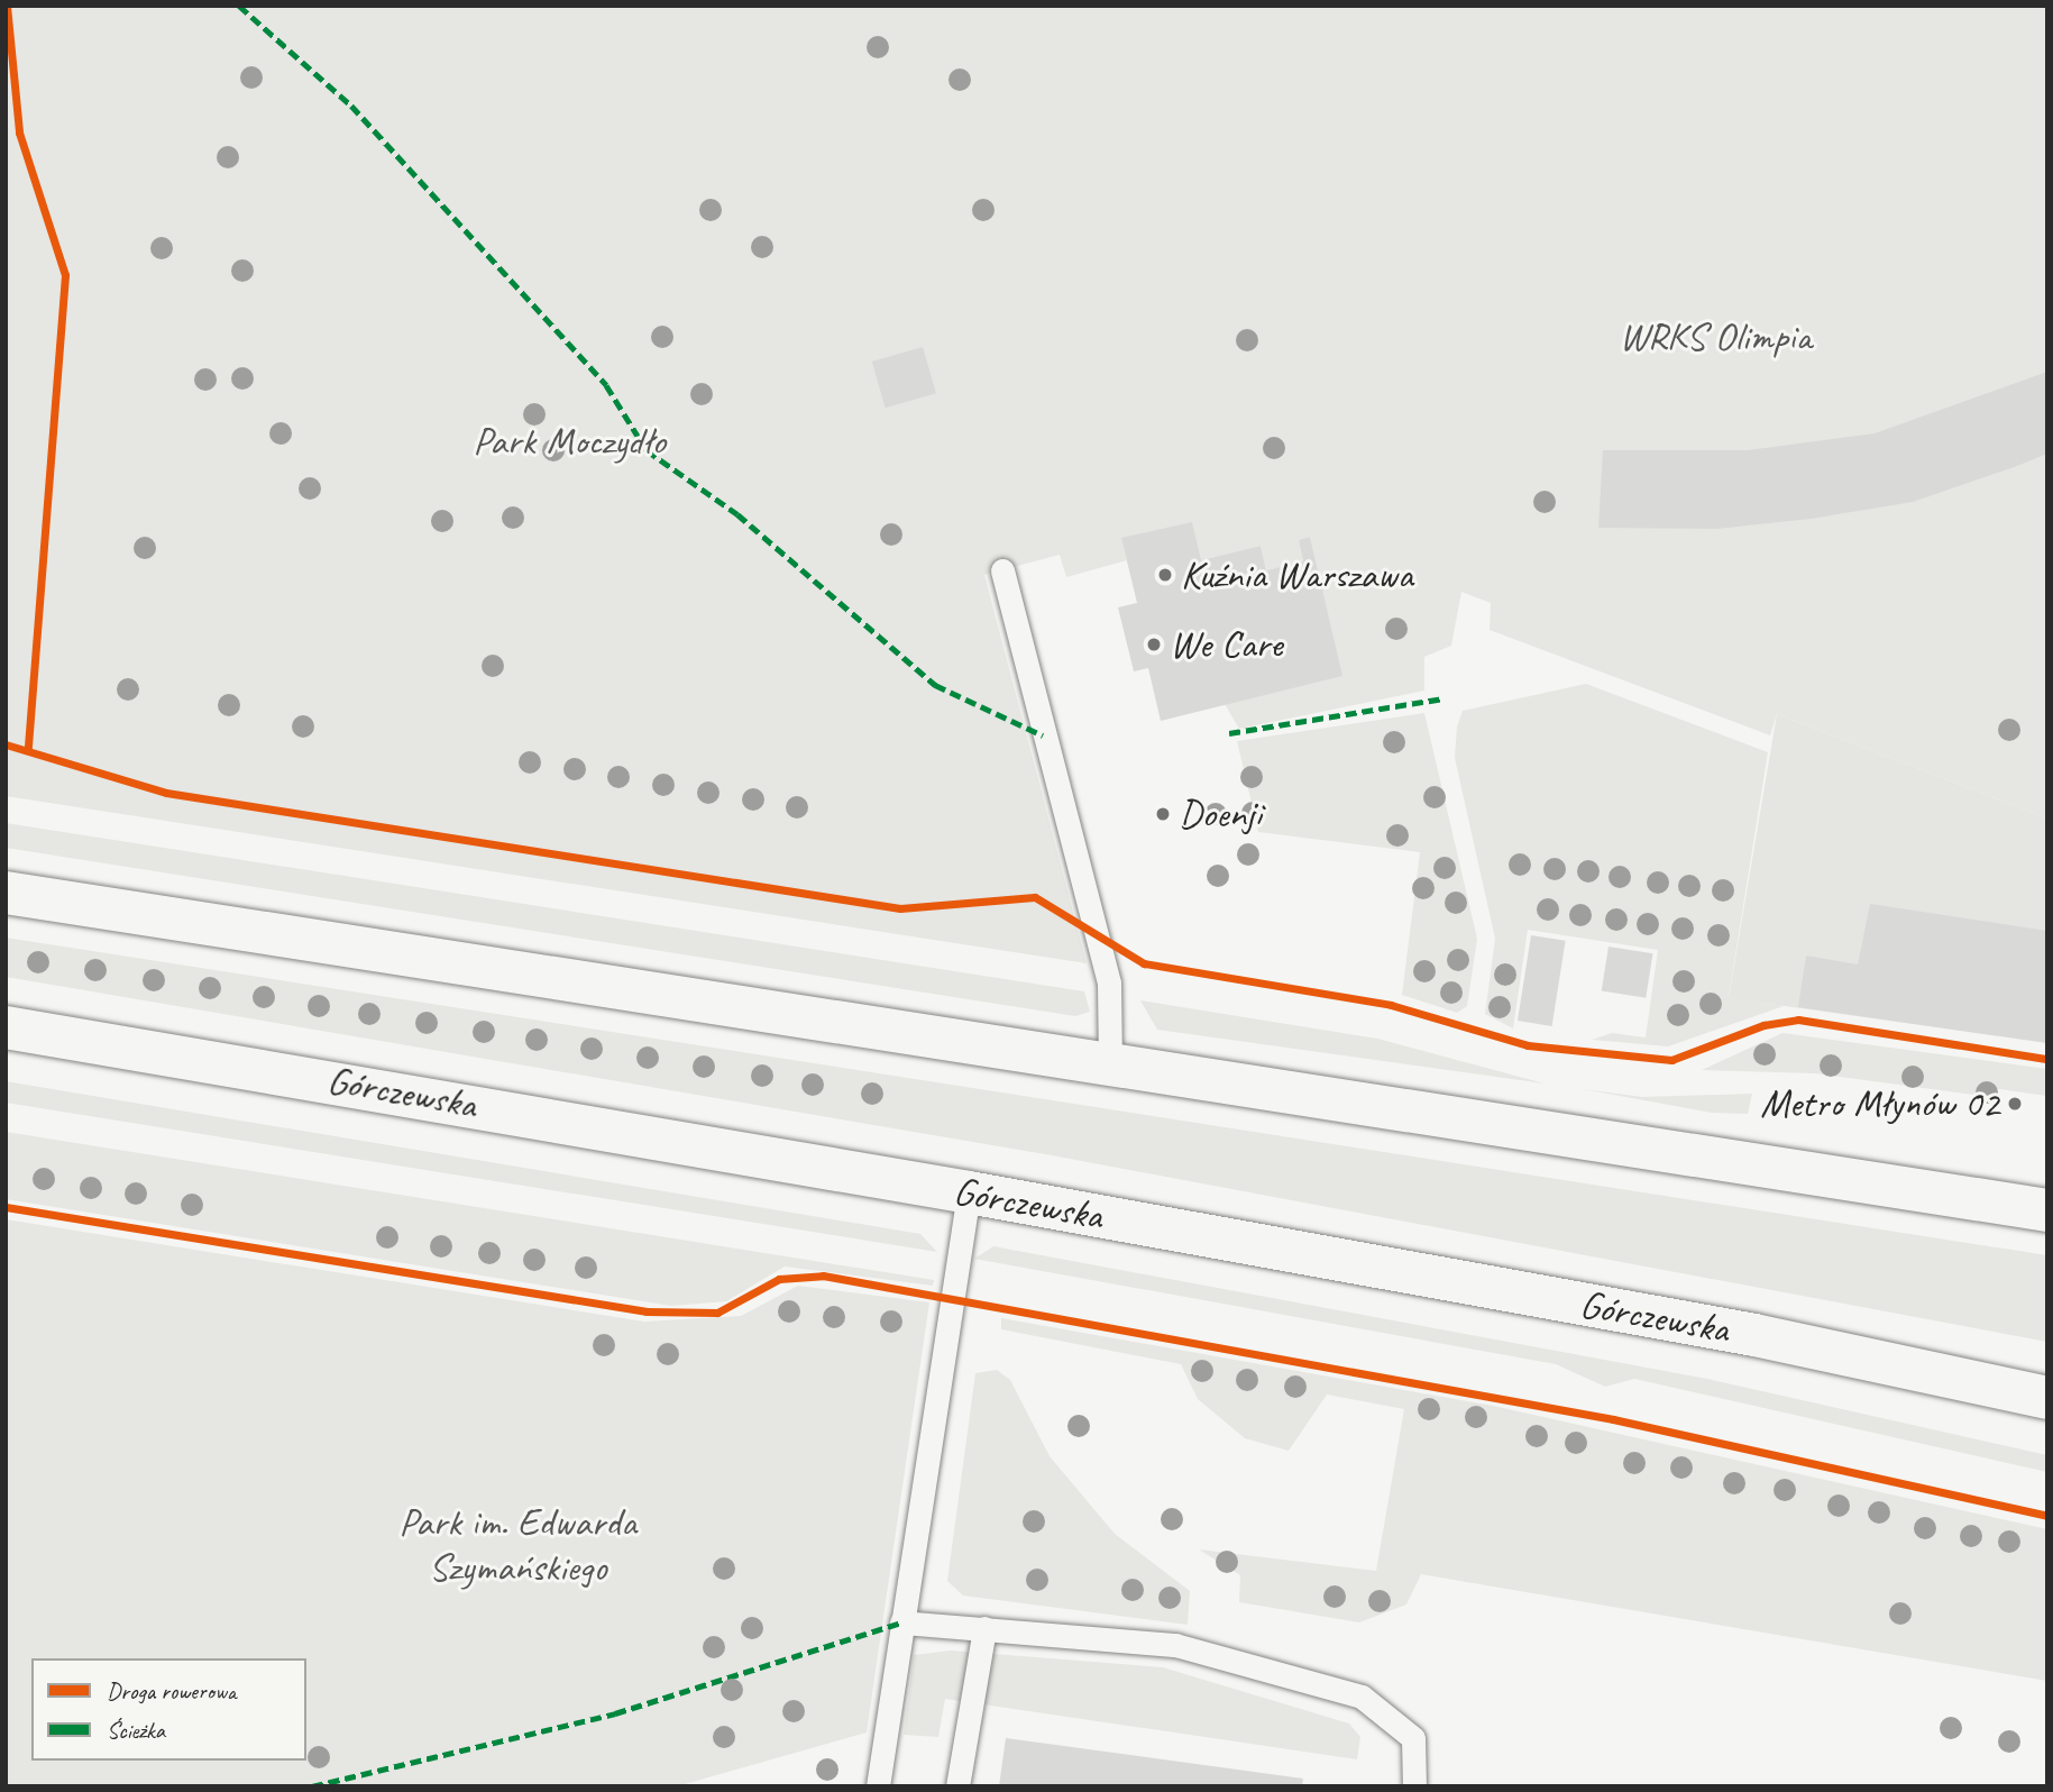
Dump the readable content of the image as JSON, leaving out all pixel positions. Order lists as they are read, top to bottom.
{
  "streets": {
    "main road": ["Górczewska"]
  },
  "parks": ["WRKS Olimpia", "Park Moczydło", "Park im. Edwarda Szymańskiego"],
  "places": [
    "Kuźnia Warszawa",
    "We Care",
    "Doenji",
    "Metro Młynów 02"
  ],
  "legend": ["Droga rowerowa", "Ścieżka"]
}
